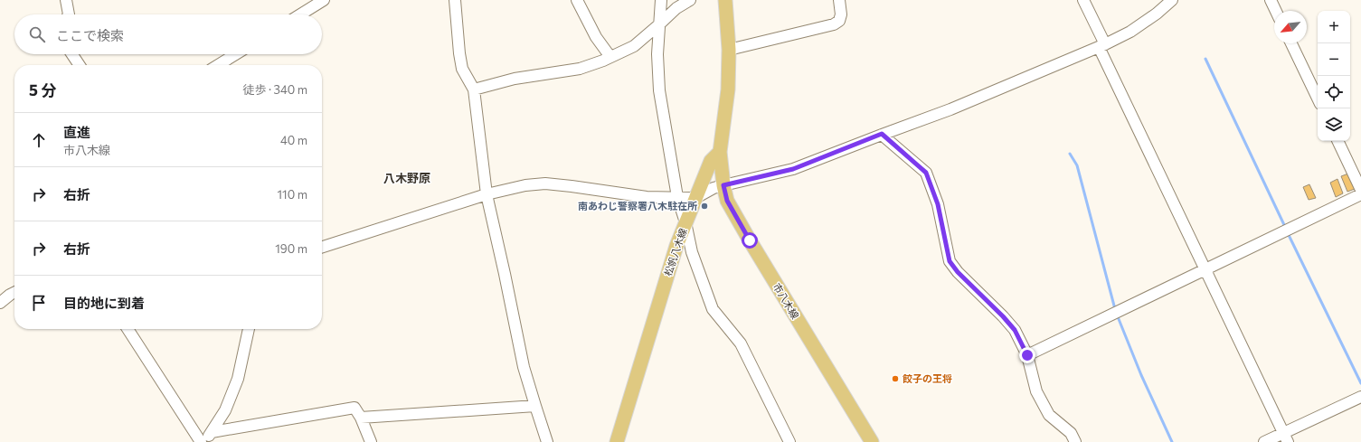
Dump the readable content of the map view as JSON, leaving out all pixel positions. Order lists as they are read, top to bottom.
{
  "streets": {
    "main road": ["松帆八木線", "市八木線"]
  },
  "crossings": [
    ["松帆八木線", "市八木線"]
  ],
  "districts": ["八木野原"],
  "places": ["南あわじ警察署八木駐在所", "餃子の王将"],
  "north": "bottom left",
  "page": {
    "map_buttons": ["+", "−"],
    "search": "ここで検索",
    "heading": ["5 分", "徒歩 · 340 m"],
    "list": [
      ["直進", "市八木線", "40 m"],
      ["右折", "110 m"],
      ["右折", "190 m"],
      "目的地に到着"
    ]
  }
}
